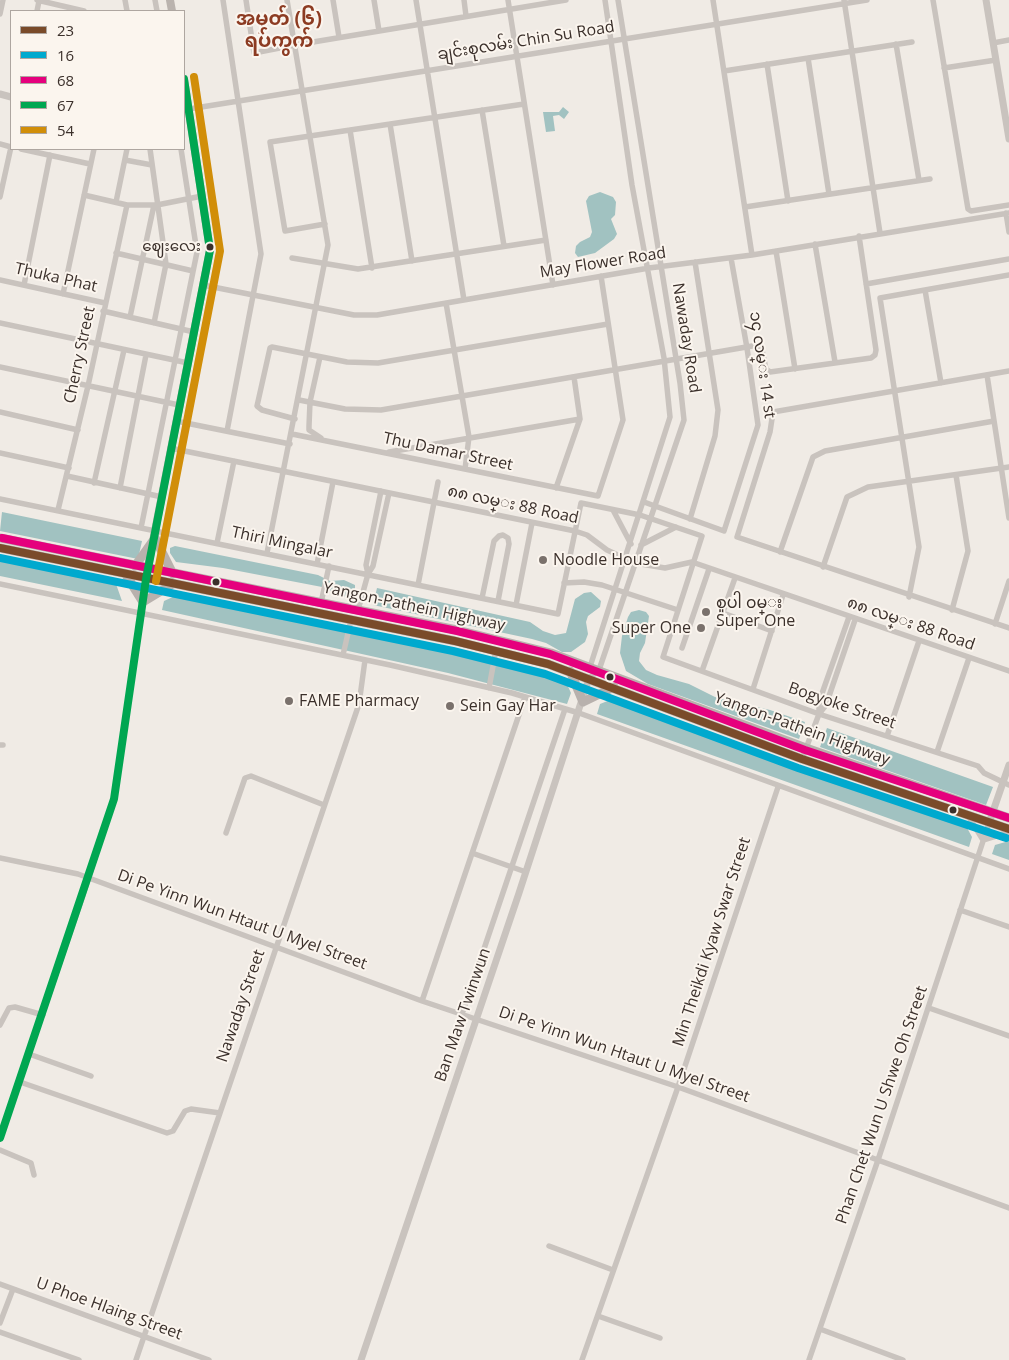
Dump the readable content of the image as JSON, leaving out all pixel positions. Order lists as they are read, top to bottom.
{
  "streets": {
    "main road": ["Yangon-Pathein Highway"],
    "street": [
      "ချင်းစုလမ်း Chin Su Road",
      "May Flower Road",
      "Thuka Phat",
      "Nawaday Road",
      "Cherry Street",
      "၁၄ လမ္း 14 st",
      "Thu Damar Street",
      "၈၈ လမ္း 88 Road",
      "Thiri Mingalar",
      "Bogyoke Street",
      "Di Pe Yinn Wun Htaut U Myel Street",
      "Min Theikdi Kyaw Swar Street",
      "Nawaday Street",
      "Ban Maw Twinwun",
      "Phan Chet Wun U Shwe Oh Street",
      "U Phoe Hlaing Street"
    ]
  },
  "crossings": [
    ["ချင်းစုလမ်း Chin Su Road", "Nawaday Road"],
    ["May Flower Road", "Nawaday Road"],
    ["May Flower Road", "၁၄ လမ္း 14 st"],
    ["Thuka Phat", "Cherry Street"],
    ["Nawaday Road", "၈၈ လမ္း 88 Road"],
    ["Nawaday Road", "Yangon-Pathein Highway"],
    ["Nawaday Road", "Ban Maw Twinwun"],
    ["Cherry Street", "Thiri Mingalar"],
    ["Yangon-Pathein Highway", "Ban Maw Twinwun"],
    ["Yangon-Pathein Highway", "Phan Chet Wun U Shwe Oh Street"],
    ["Di Pe Yinn Wun Htaut U Myel Street", "Min Theikdi Kyaw Swar Street"],
    ["Di Pe Yinn Wun Htaut U Myel Street", "Nawaday Street"],
    ["Di Pe Yinn Wun Htaut U Myel Street", "Ban Maw Twinwun"],
    ["Di Pe Yinn Wun Htaut U Myel Street", "Phan Chet Wun U Shwe Oh Street"],
    ["Nawaday Street", "U Phoe Hlaing Street"]
  ],
  "districts": ["အမှတ် (၆) ရပ်ကွက်"],
  "places": [
    "ဈေးလေး",
    "Noodle House",
    "စူပါ ၀မ္း Super One",
    "Super One",
    "FAME Pharmacy",
    "Sein Gay Har"
  ],
  "lines": [
    "transit line 54",
    "transit line 67",
    "transit line 68",
    "transit line 23",
    "transit line 16"
  ],
  "legend": [
    "23",
    "16",
    "68",
    "67",
    "54"
  ]
}
